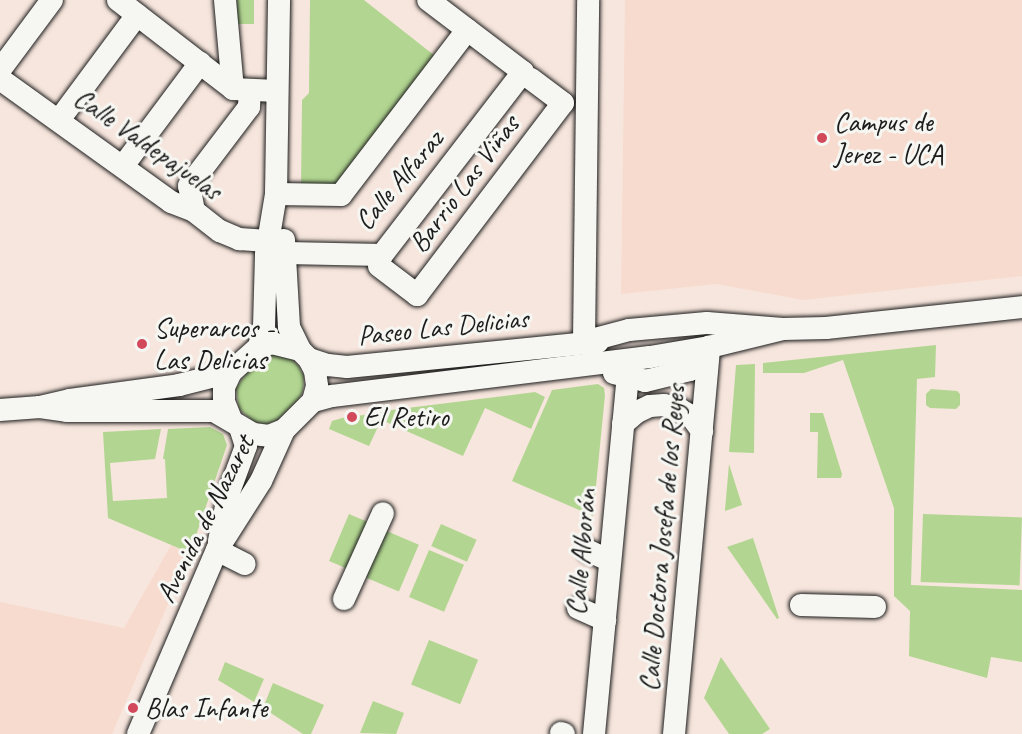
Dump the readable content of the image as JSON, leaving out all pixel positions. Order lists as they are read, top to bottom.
{
  "streets": {
    "street": [
      "Calle Valdepajuelas",
      "Calle Alfaraz",
      "Barrio Las Viñas",
      "Paseo Las Delicias",
      "Avenida de Nazaret",
      "Calle Doctora Josefa de los Reyes",
      "Calle Alborán"
    ]
  },
  "crossings": [
    ["Calle Valdepajuelas", "Calle Alfaraz"],
    ["Calle Alfaraz", "Barrio Las Viñas"],
    ["Paseo Las Delicias", "Avenida de Nazaret"],
    ["Paseo Las Delicias", "Calle Doctora Josefa de los Reyes"],
    ["Paseo Las Delicias", "Calle Alborán"]
  ],
  "places": [
    "Campus de Jerez - UCA",
    "Superarcos - Las Delicias",
    "El Retiro",
    "Blas Infante"
  ]
}
